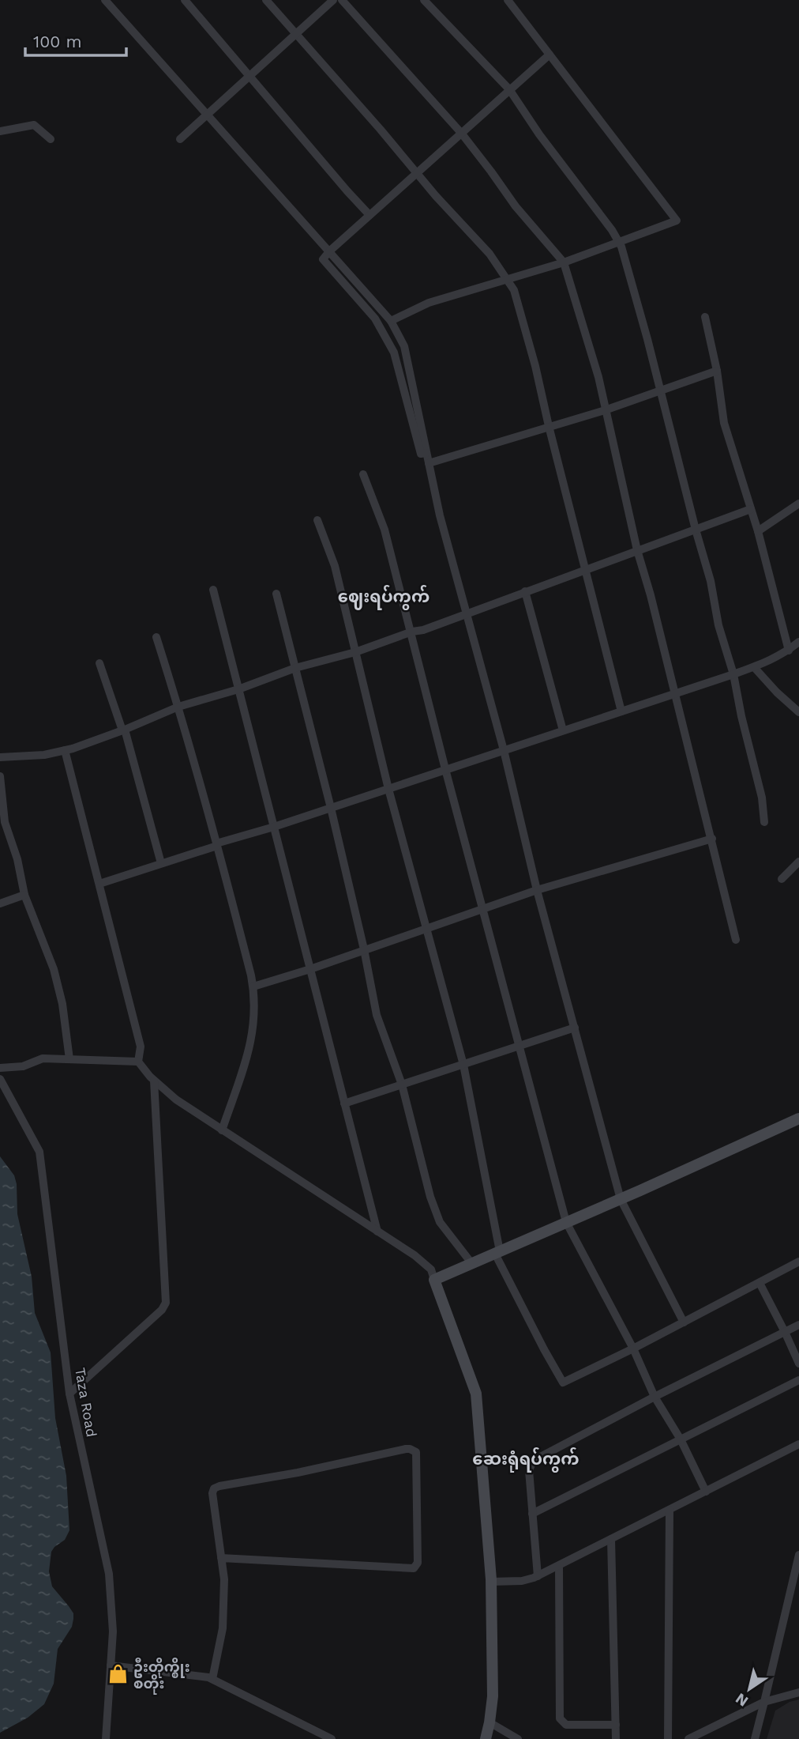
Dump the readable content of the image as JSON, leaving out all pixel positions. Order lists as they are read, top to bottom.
{
  "streets": {
    "street": ["Taza Road"]
  },
  "districts": ["ဈေးရပ်ကွက်", "ဆေးရုံရပ်ကွက်"],
  "places": {
    "shop": ["ဦးတိုက္စိုး စတိုး"]
  },
  "scale_bar": "100 m",
  "north": "bottom left"
}
